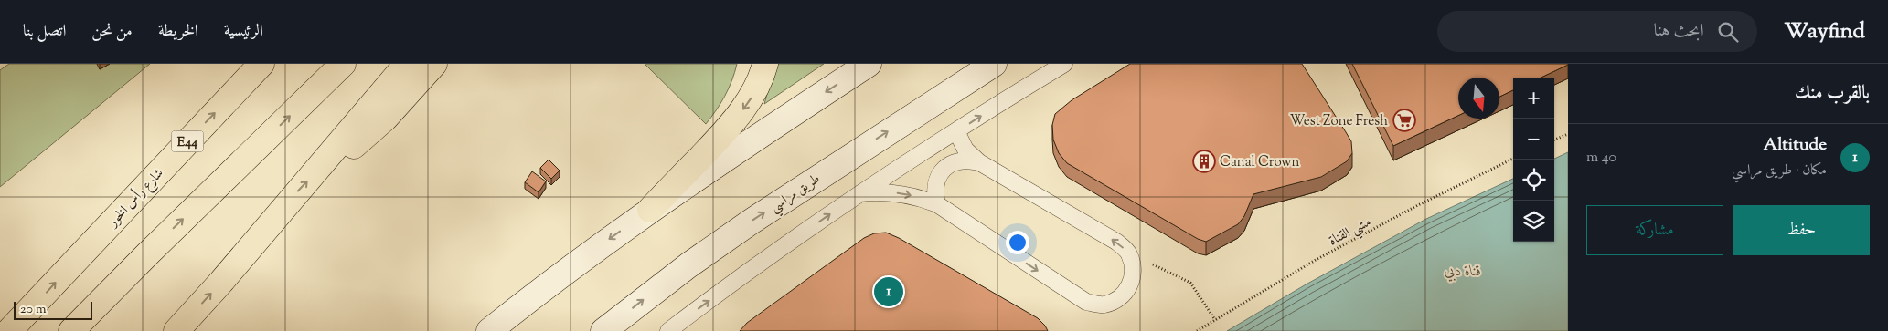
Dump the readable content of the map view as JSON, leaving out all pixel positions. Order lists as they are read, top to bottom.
{
  "streets": {
    "highway": ["E44", "شارع رأس الخور"],
    "street": ["طريق مراسي"],
    "path": ["مشي القناة"]
  },
  "water": ["قناة دبي"],
  "places": {
    "supermarket": ["West Zone Fresh"],
    "building": ["Canal Crown"]
  },
  "scale_bar": "20 m",
  "north": "bottom",
  "page": {
    "header": "Wayfind",
    "search": "ابحث هنا",
    "nav": [
      "الرئيسية",
      "الخريطة",
      "من نحن",
      "اتصل بنا"
    ],
    "heading": "بالقرب منك",
    "map_buttons": ["+", "−"],
    "list": [
      {
        "mark": "1",
        "name": "Altitude",
        "note": "مكان · طريق مراسي",
        "value": "40 m"
      }
    ],
    "buttons": ["حفظ", "مشاركة"],
    "pins": "1",
    "scale": "20 m"
  }
}
